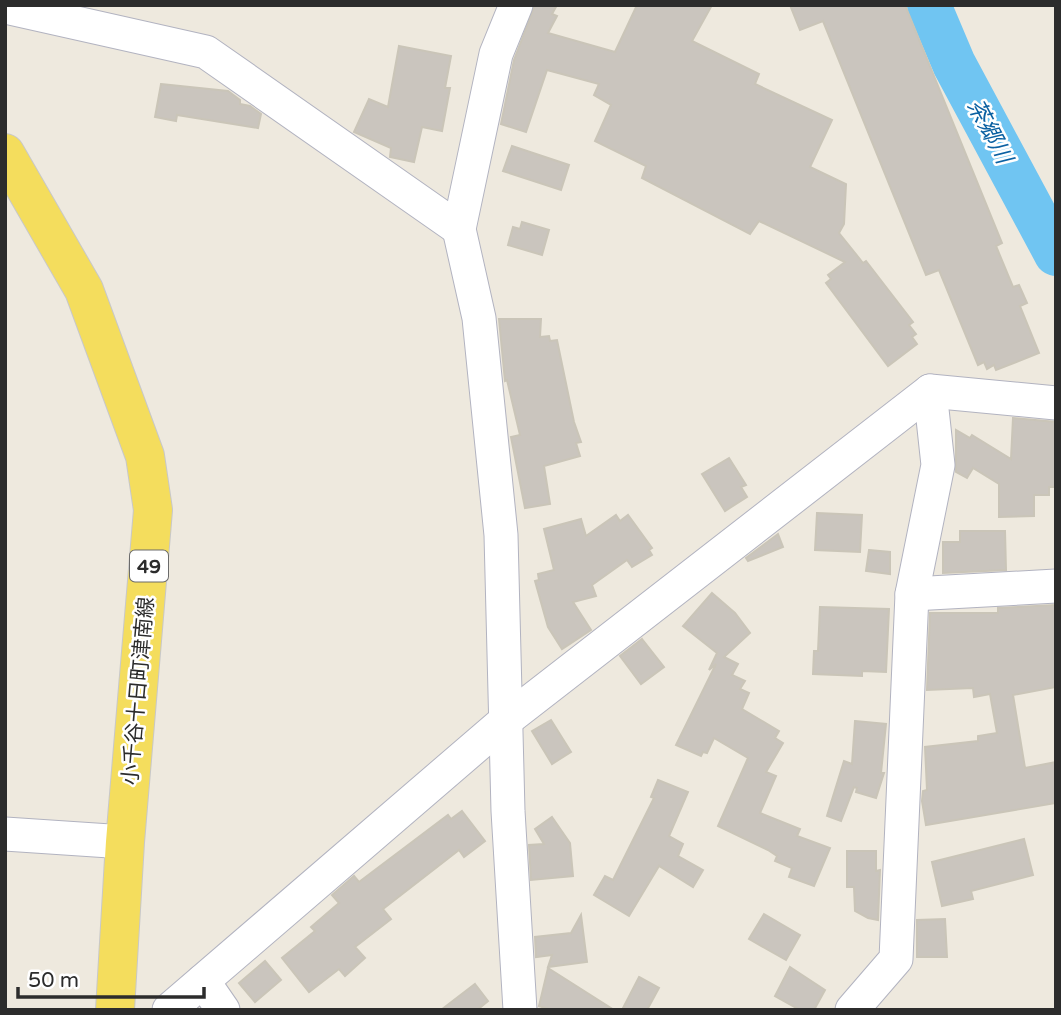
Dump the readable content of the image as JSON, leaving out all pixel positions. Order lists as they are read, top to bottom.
{
  "streets": {
    "main road": ["49", "小千谷十日町津南線"]
  },
  "water": ["茶郷川"],
  "scale_bar": "50 m"
}
